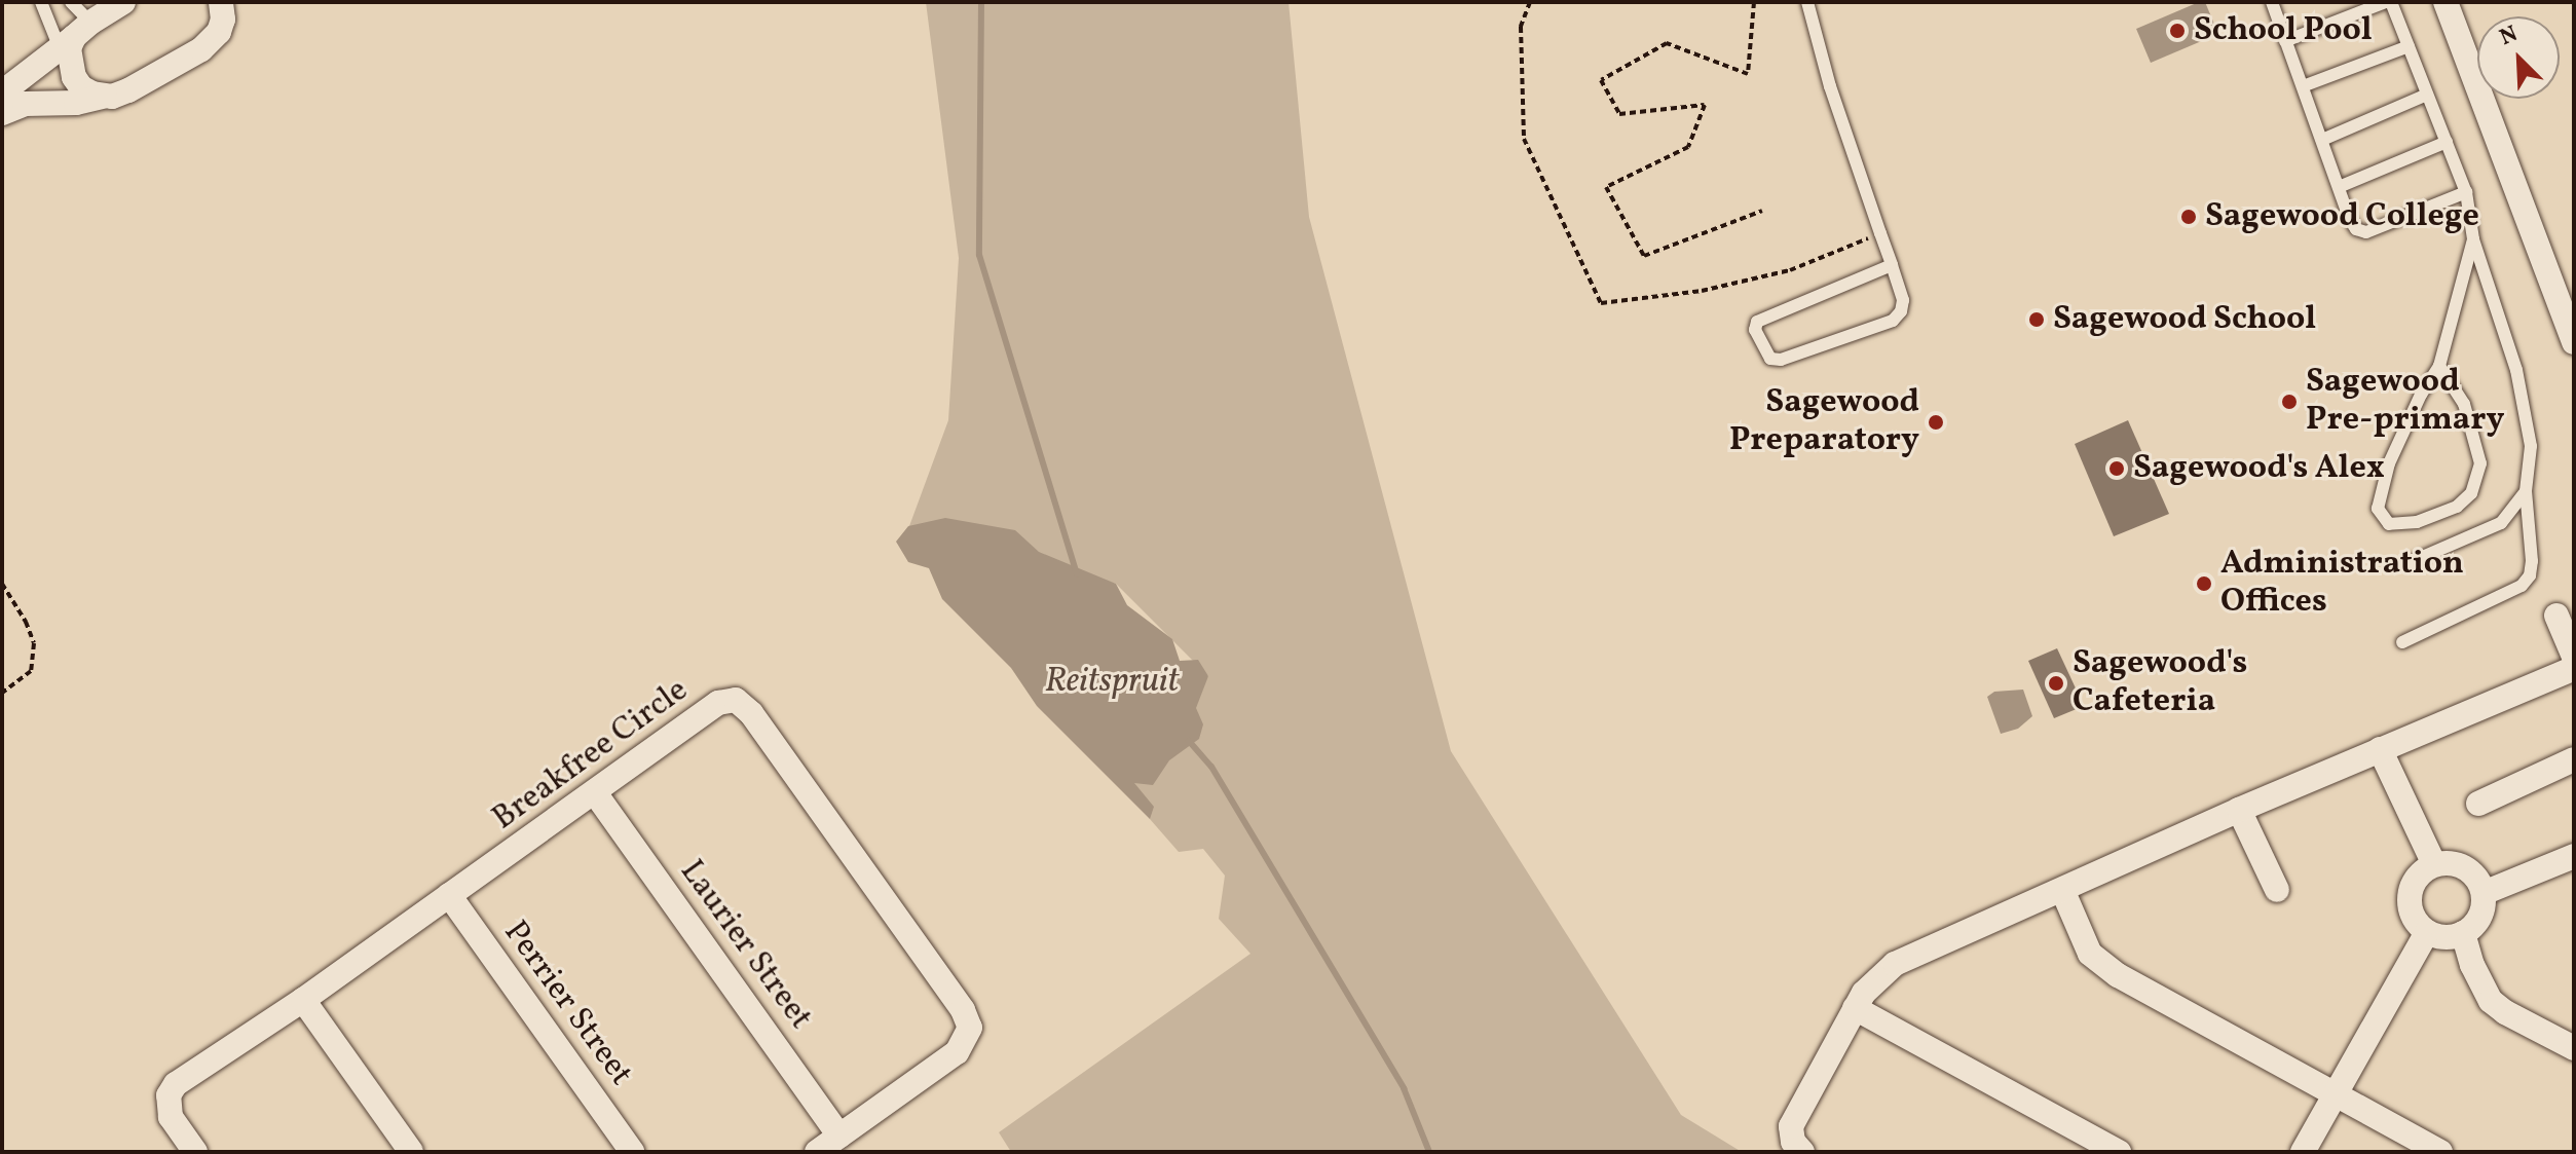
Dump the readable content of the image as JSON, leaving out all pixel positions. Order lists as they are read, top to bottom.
{
  "streets": {
    "street": ["Breakfree Circle", "Laurier Street", "Perrier Street"]
  },
  "crossings": [
    ["Breakfree Circle", "Laurier Street"],
    ["Breakfree Circle", "Perrier Street"]
  ],
  "water": ["Reitspruit"],
  "places": [
    "School Pool",
    "Sagewood College",
    "Sagewood School",
    "Sagewood Pre-primary",
    "Sagewood Preparatory",
    "Sagewood's Alex",
    "Administration Offices",
    "Sagewood's Cafeteria"
  ],
  "north": "top left"
}
